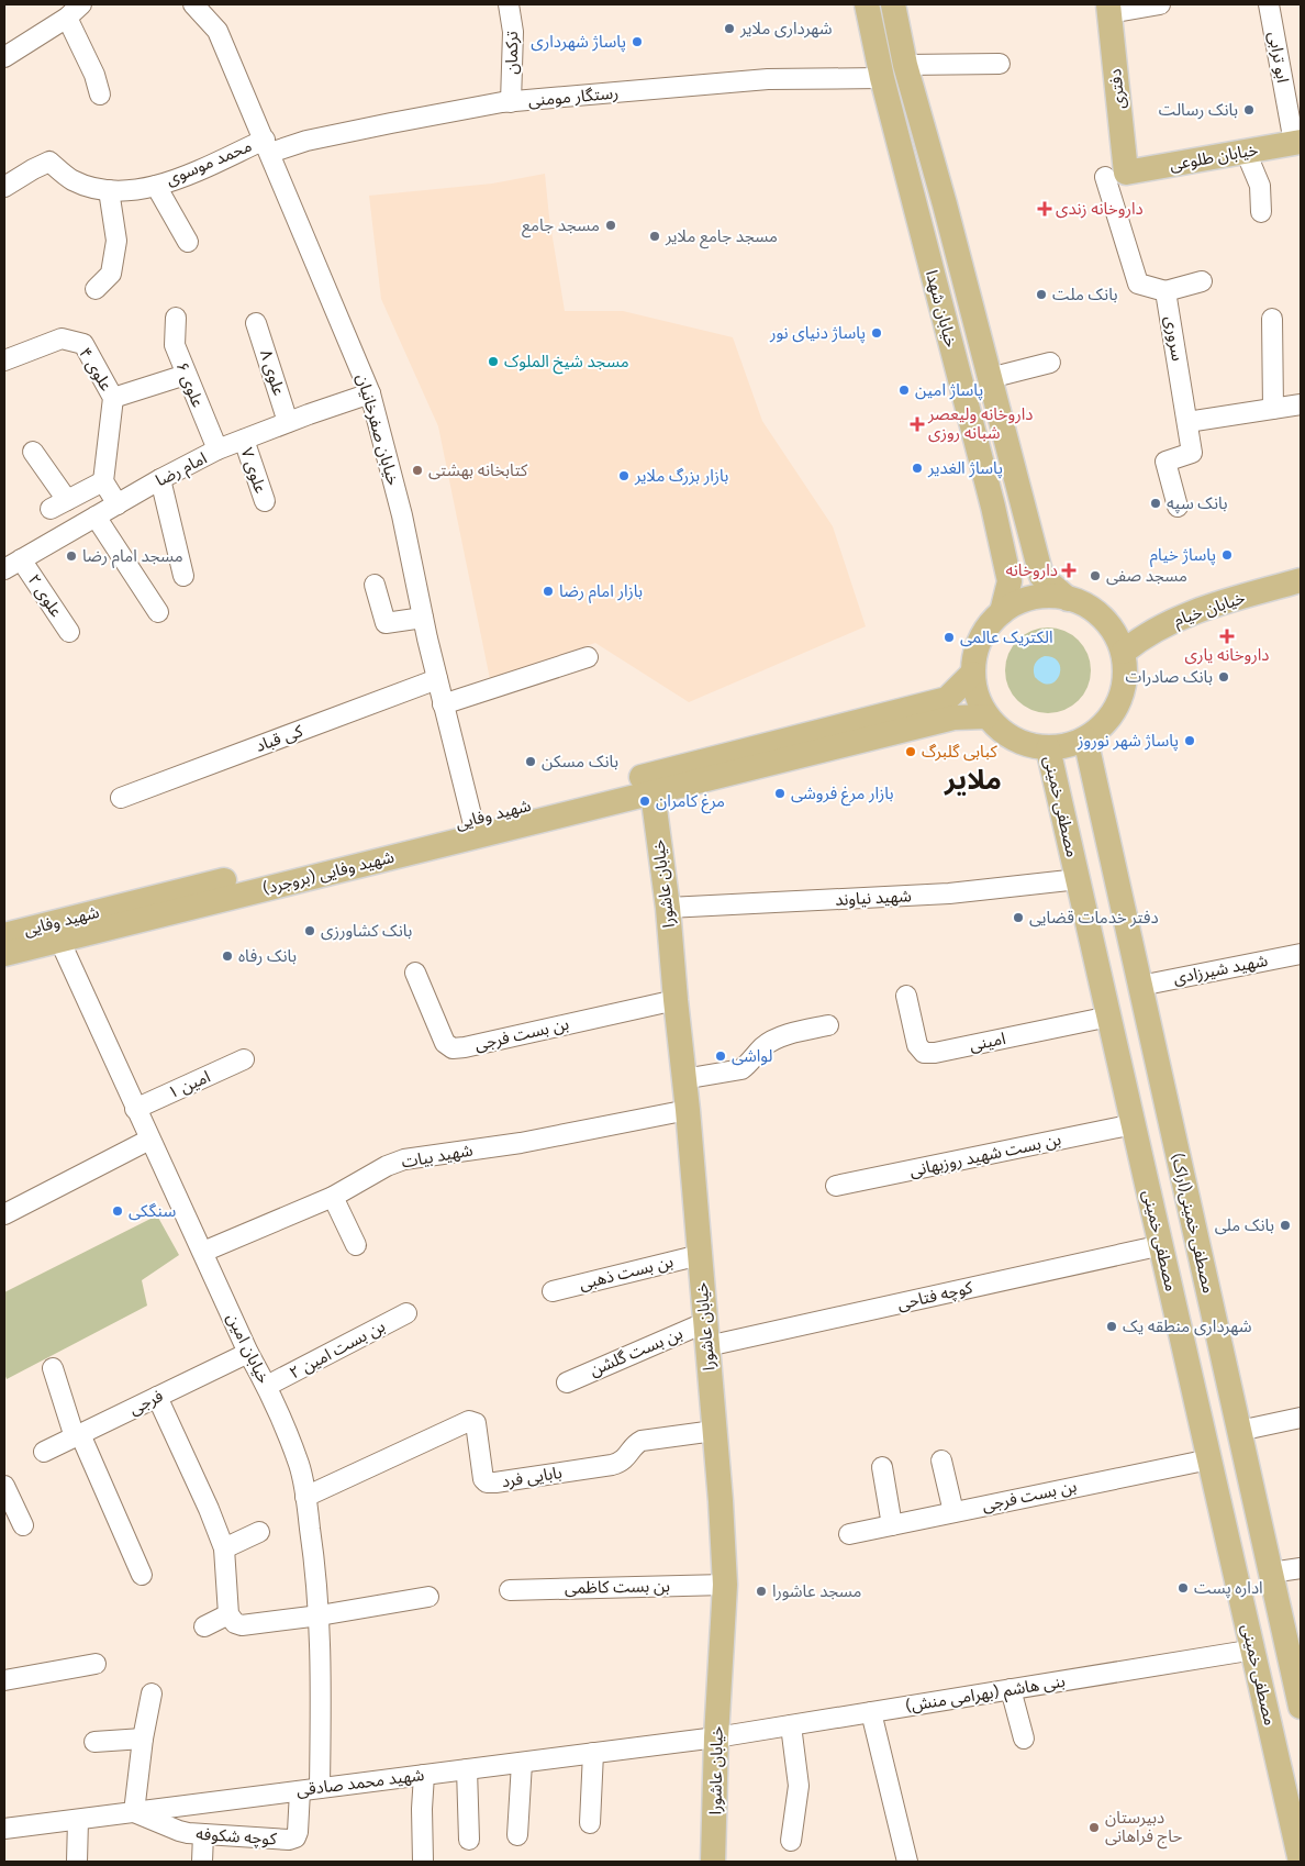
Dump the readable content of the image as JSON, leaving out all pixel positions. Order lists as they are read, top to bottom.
{
  "streets": {
    "main road": [
      "دفتری",
      "خیابان طلوعی",
      "خیابان شهدا",
      "خیابان خیام",
      "مصطفی خمینی",
      "شهید وفایی",
      "شهید وفایی (بروجرد)",
      "خیابان عاشورا",
      "مصطفی خمینی(اراک)"
    ],
    "street": [
      "ترکمان",
      "ابو ترابی",
      "رستگار مومنی",
      "محمد موسوی",
      "سروری",
      "علوی ۴",
      "علوی ۸",
      "علوی ۶",
      "خیابان صفرخانیان",
      "امام رضا",
      "علوی ۷",
      "علوی ۲",
      "کی قباد",
      "شهید نیاوند",
      "شهید شیرزادی",
      "بن بست فرجی",
      "امینی",
      "امین ۱",
      "بن بست شهید روزبهانی",
      "شهید بیات",
      "بن بست ذهبی",
      "کوچه فتاحی",
      "خیابان امین",
      "بن بست امین ۲",
      "بن بست گلشن",
      "فرجی",
      "بابایی فرد",
      "بن بست کاظمی",
      "بنی هاشم (بهرامی منش)",
      "شهید محمد صادقی",
      "کوچه شکوفه"
    ]
  },
  "crossings": [
    ["ترکمان", "رستگار مومنی"],
    ["ابو ترابی", "خیابان طلوعی"],
    ["دفتری", "خیابان طلوعی"],
    ["رستگار مومنی", "محمد موسوی"],
    ["رستگار مومنی", "خیابان شهدا"],
    ["رستگار مومنی", "خیابان صفرخانیان"],
    ["محمد موسوی", "خیابان صفرخانیان"],
    ["خیابان شهدا", "خیابان خیام"],
    ["خیابان شهدا", "مصطفی خمینی"],
    ["خیابان شهدا", "شهید وفایی"],
    ["خیابان شهدا", "مصطفی خمینی(اراک)"],
    ["علوی ۸", "امام رضا"],
    ["علوی ۶", "امام رضا"],
    ["خیابان صفرخانیان", "امام رضا"],
    ["خیابان صفرخانیان", "کی قباد"],
    ["خیابان صفرخانیان", "شهید وفایی"],
    ["امام رضا", "علوی ۷"],
    ["امام رضا", "علوی ۲"],
    ["خیابان خیام", "مصطفی خمینی"],
    ["خیابان خیام", "شهید وفایی"],
    ["خیابان خیام", "مصطفی خمینی(اراک)"],
    ["مصطفی خمینی", "شهید وفایی"],
    ["مصطفی خمینی", "شهید نیاوند"],
    ["مصطفی خمینی", "بن بست فرجی"],
    ["مصطفی خمینی", "امینی"],
    ["مصطفی خمینی", "بن بست شهید روزبهانی"],
    ["مصطفی خمینی", "مصطفی خمینی(اراک)"],
    ["مصطفی خمینی", "کوچه فتاحی"],
    ["مصطفی خمینی", "بنی هاشم (بهرامی منش)"],
    ["شهید وفایی", "شهید وفایی (بروجرد)"],
    ["شهید وفایی", "مصطفی خمینی(اراک)"],
    ["شهید وفایی (بروجرد)", "خیابان عاشورا"],
    ["شهید وفایی (بروجرد)", "خیابان امین"],
    ["خیابان عاشورا", "شهید نیاوند"],
    ["خیابان عاشورا", "بن بست فرجی"],
    ["خیابان عاشورا", "شهید بیات"],
    ["خیابان عاشورا", "بن بست ذهبی"],
    ["خیابان عاشورا", "کوچه فتاحی"],
    ["خیابان عاشورا", "بن بست گلشن"],
    ["خیابان عاشورا", "بابایی فرد"],
    ["خیابان عاشورا", "بن بست کاظمی"],
    ["خیابان عاشورا", "بنی هاشم (بهرامی منش)"],
    ["خیابان عاشورا", "شهید محمد صادقی"],
    ["شهید شیرزادی", "مصطفی خمینی(اراک)"],
    ["امین ۱", "خیابان امین"],
    ["شهید بیات", "خیابان امین"],
    ["خیابان امین", "بن بست امین ۲"],
    ["خیابان امین", "فرجی"],
    ["خیابان امین", "بابایی فرد"],
    ["خیابان امین", "شهید محمد صادقی"],
    ["بنی هاشم (بهرامی منش)", "شهید محمد صادقی"],
    ["شهید محمد صادقی", "کوچه شکوفه"]
  ],
  "districts": ["ملایر"],
  "places": {
    "other": [
      "شهرداری ملایر",
      "پاساژ شهرداری",
      "بانک رسالت",
      "مسجد جامع",
      "مسجد جامع ملایر",
      "بانک ملت",
      "پاساژ دنیای نور",
      "مسجد شیخ الملوک",
      "پاساژ امین",
      "پاساژ الغدیر",
      "کتابخانه بهشتی",
      "بازار بزرگ ملایر",
      "بانک سپه",
      "پاساژ خیام",
      "مسجد امام رضا",
      "مسجد صفی",
      "بازار امام رضا",
      "الکتریک عالمی",
      "بانک صادرات",
      "پاساژ شهر نوروز",
      "کبابی گلبرگ",
      "بانک مسکن",
      "بازار مرغ فروشی",
      "مرغ کامران",
      "دفتر خدمات قضایی",
      "بانک کشاورزی",
      "بانک رفاه",
      "لواشی",
      "سنگکی",
      "بانک ملی",
      "شهرداری منطقه یک",
      "اداره پست",
      "مسجد عاشورا",
      "دبیرستان حاج فراهانی"
    ],
    "health": [
      "داروخانه زندی",
      "داروخانه ولیعصر شبانه روزی",
      "داروخانه",
      "داروخانه یاری"
    ]
  }
}
